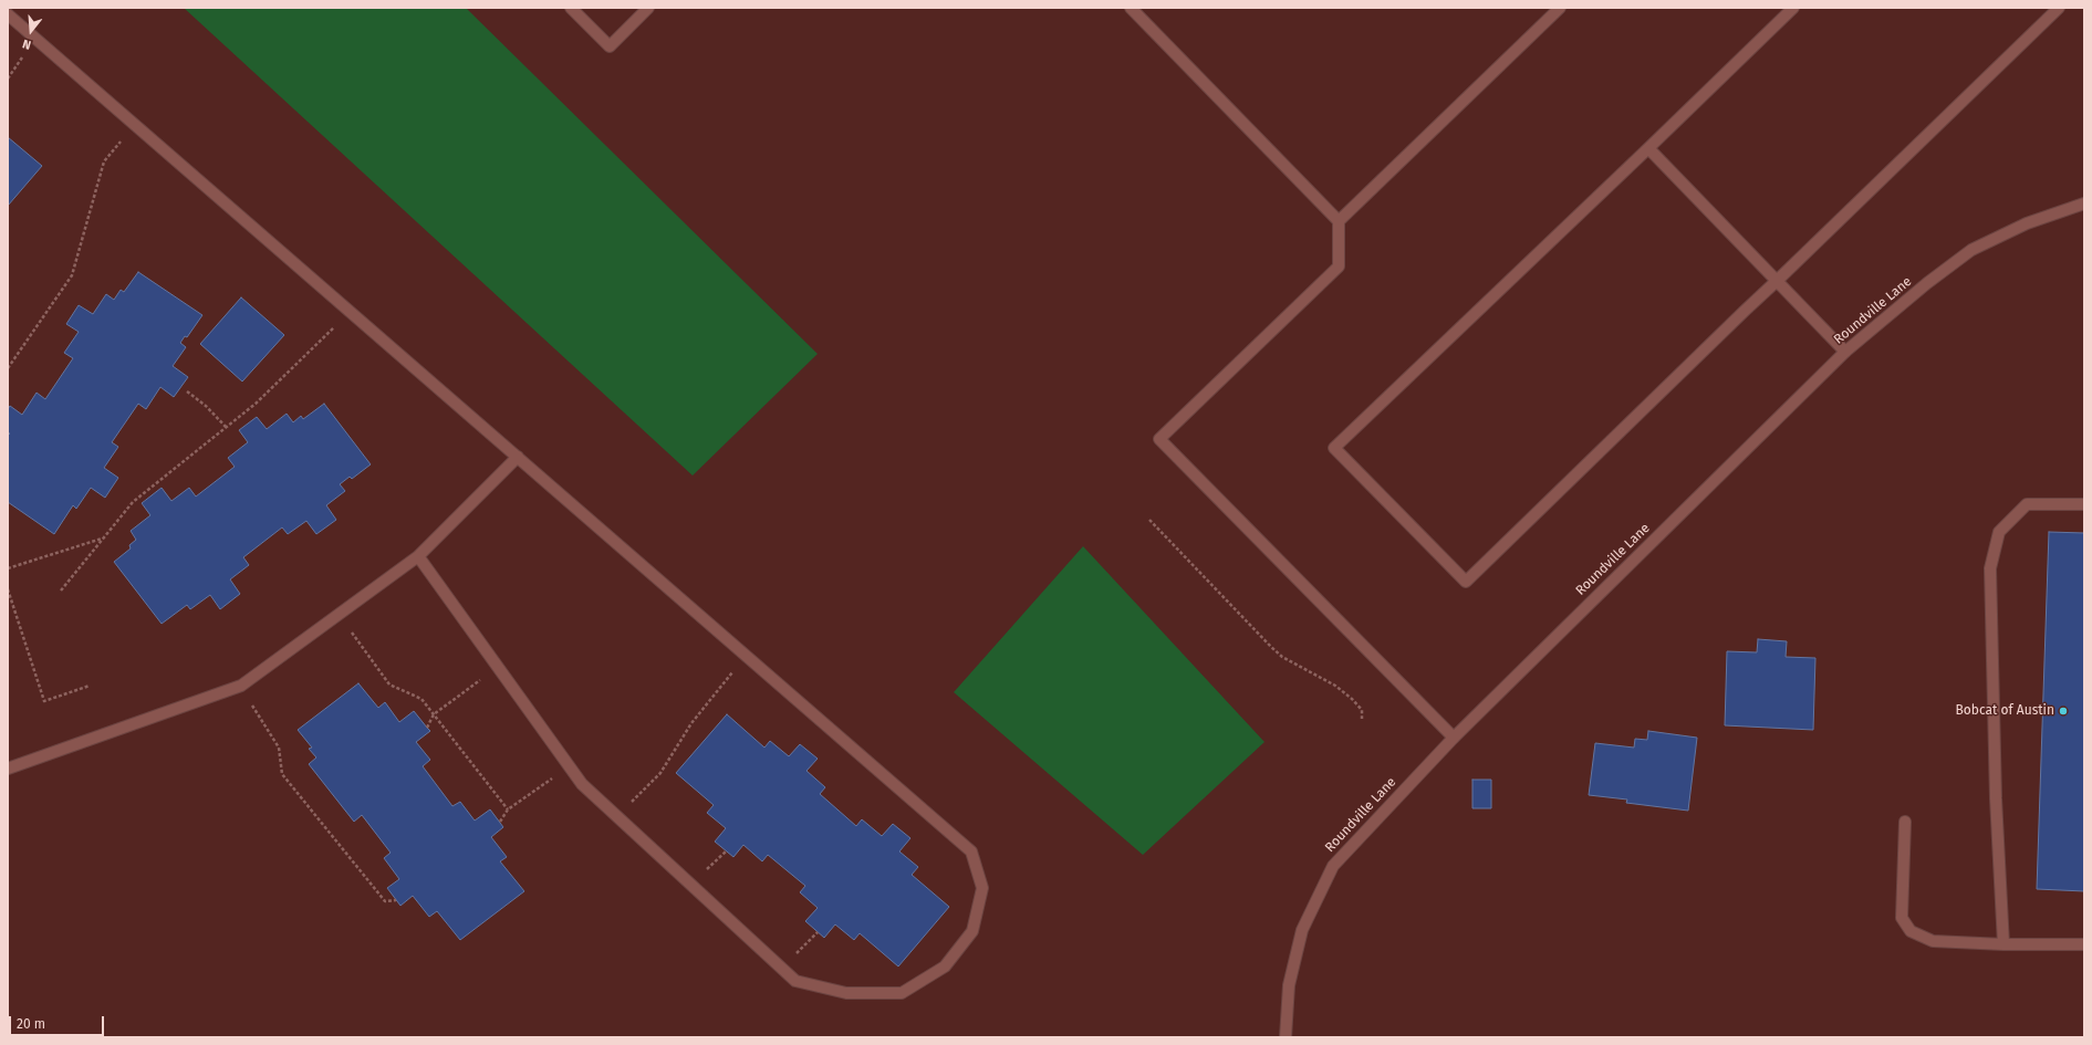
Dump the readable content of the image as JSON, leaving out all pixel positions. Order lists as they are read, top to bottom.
{
  "streets": {
    "street": ["Roundville Lane"]
  },
  "places": ["Bobcat of Austin"],
  "scale_bar": "20 m",
  "north": "bottom"
}
